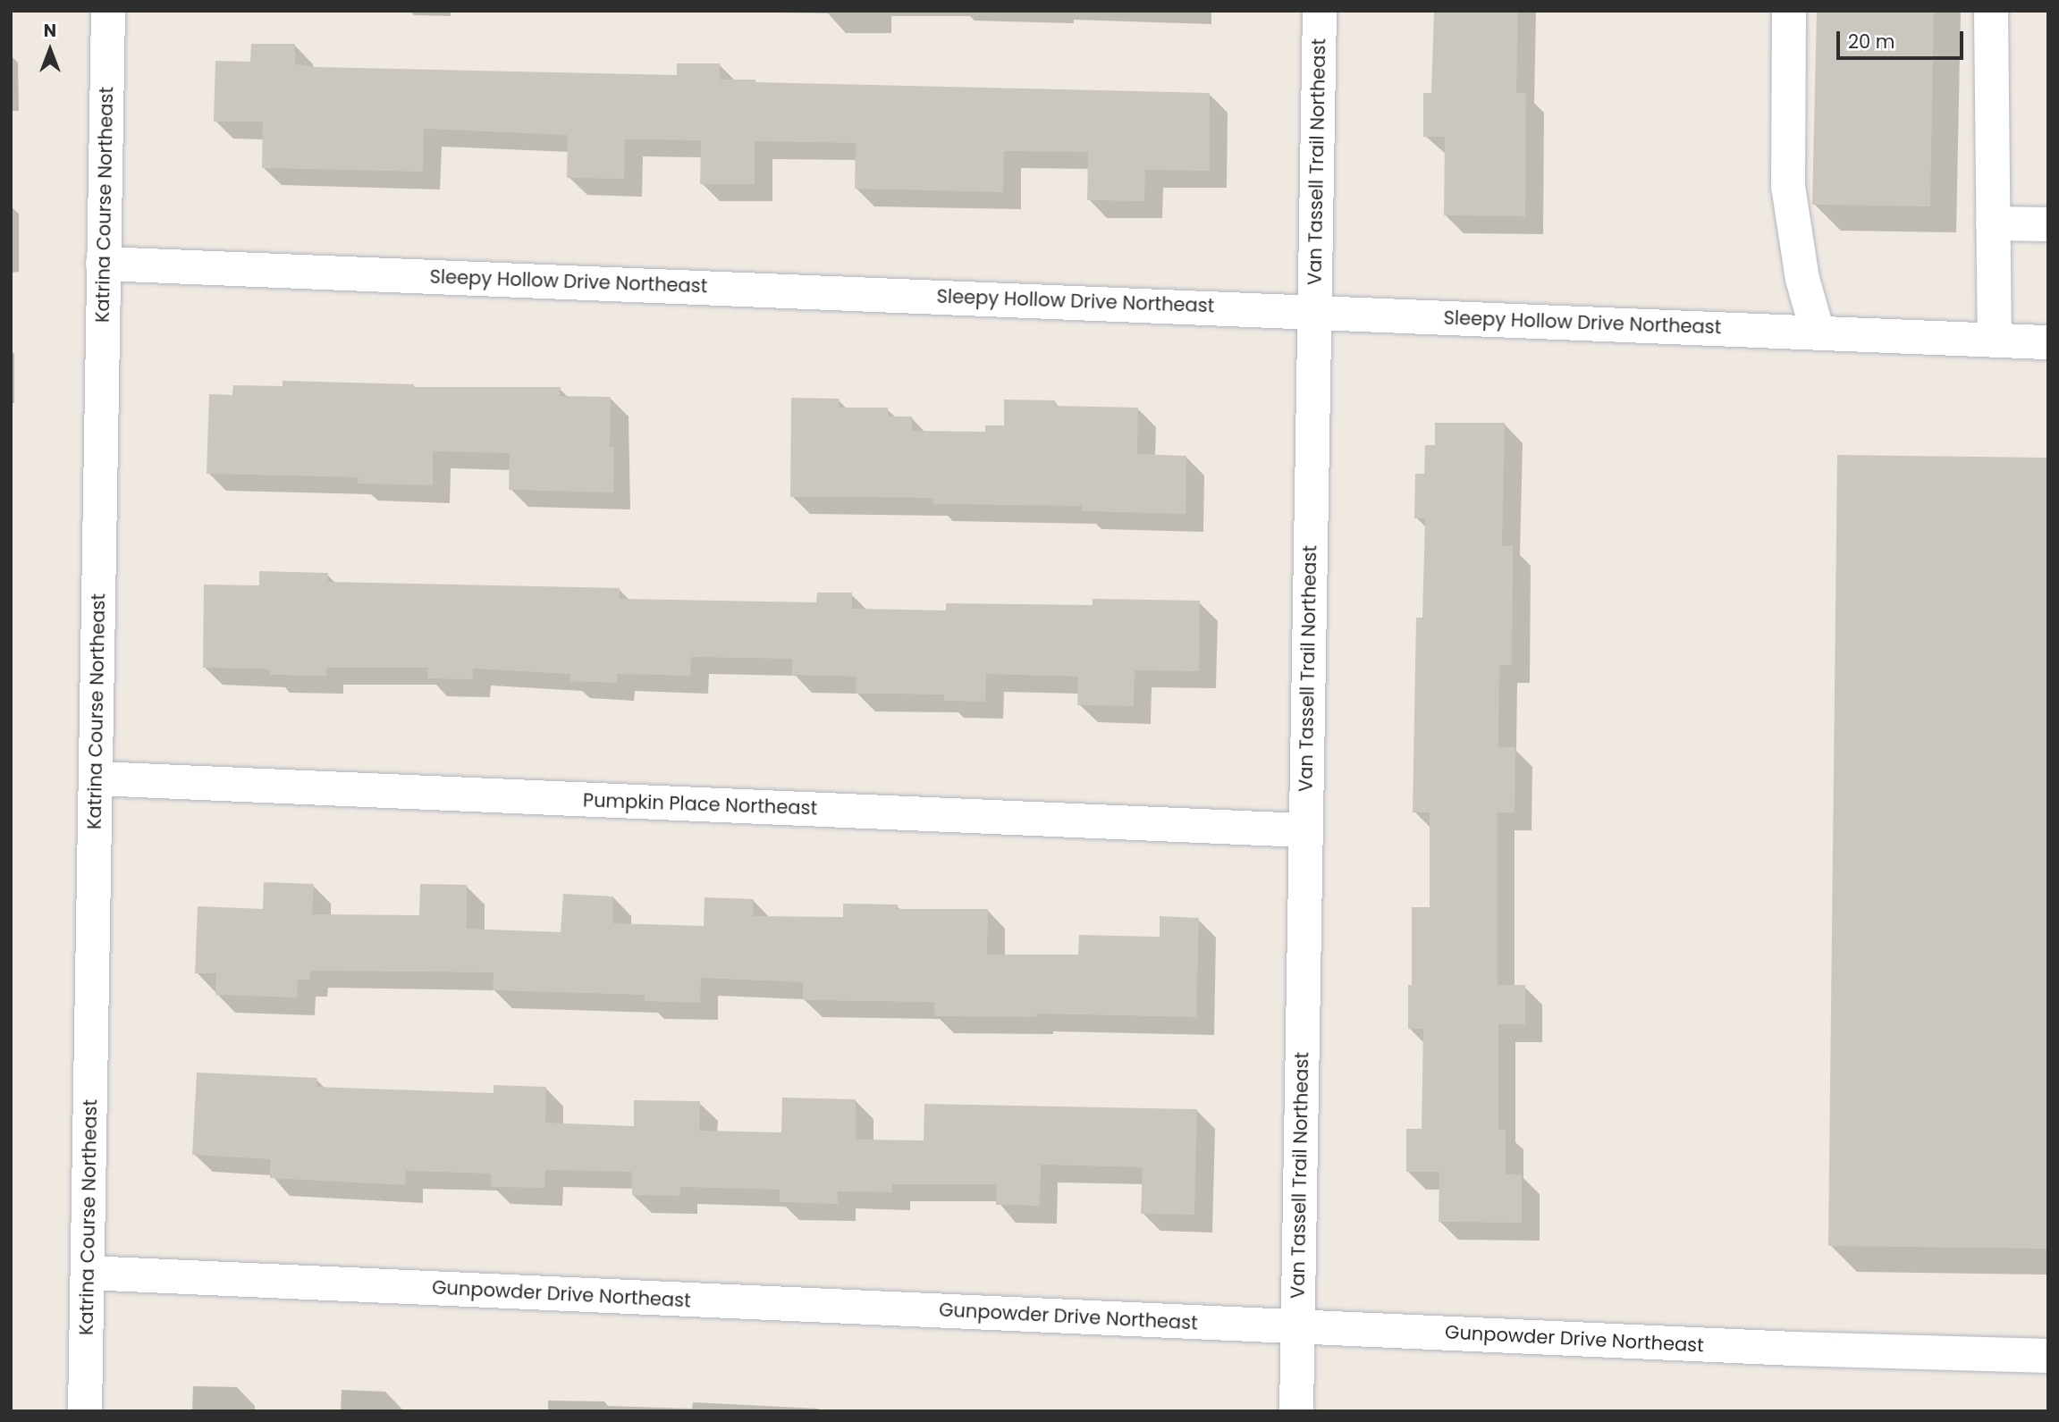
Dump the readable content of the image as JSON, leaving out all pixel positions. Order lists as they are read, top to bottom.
{
  "streets": {
    "street": [
      "Van Tassell Trail Northeast",
      "Katrina Course Northeast",
      "Sleepy Hollow Drive Northeast",
      "Pumpkin Place Northeast",
      "Gunpowder Drive Northeast"
    ]
  },
  "crossings": [
    ["Van Tassell Trail Northeast", "Sleepy Hollow Drive Northeast"],
    ["Van Tassell Trail Northeast", "Pumpkin Place Northeast"],
    ["Van Tassell Trail Northeast", "Gunpowder Drive Northeast"],
    ["Katrina Course Northeast", "Sleepy Hollow Drive Northeast"],
    ["Katrina Course Northeast", "Pumpkin Place Northeast"],
    ["Katrina Course Northeast", "Gunpowder Drive Northeast"]
  ],
  "scale_bar": "20 m",
  "north": "top"
}
